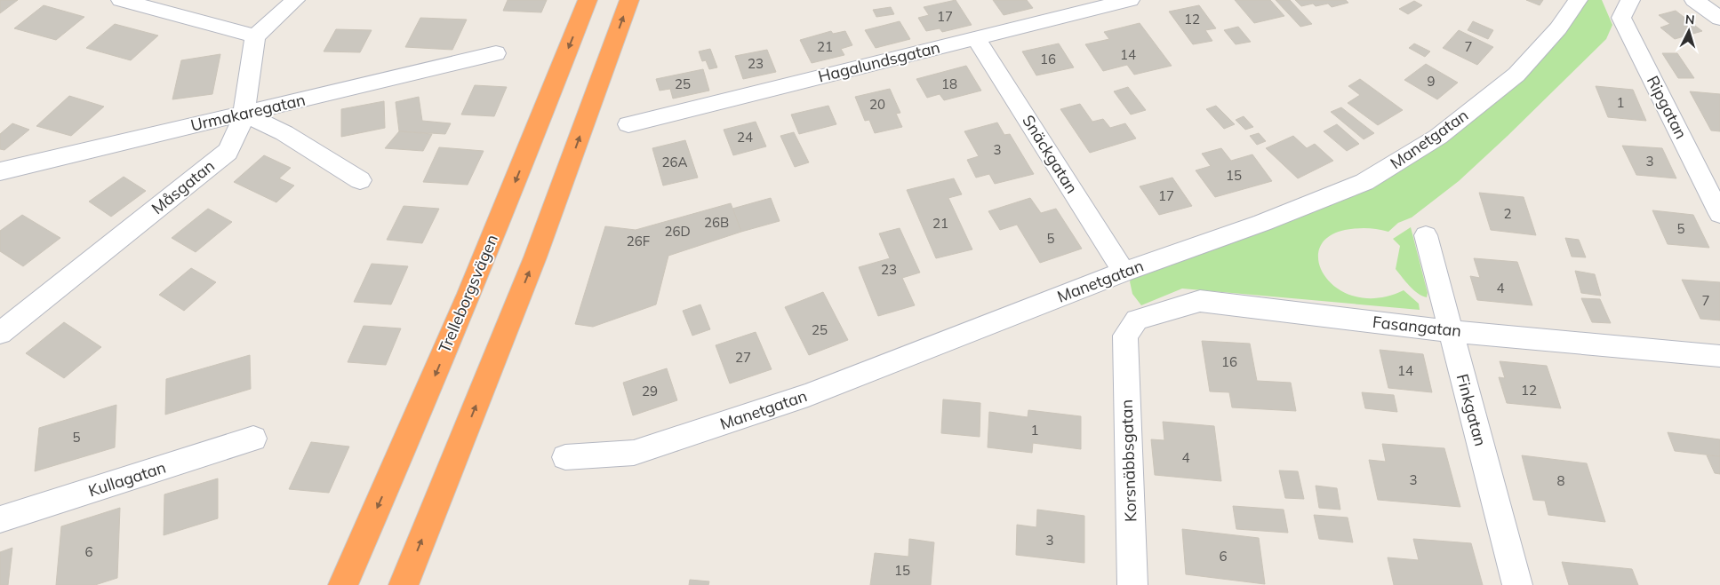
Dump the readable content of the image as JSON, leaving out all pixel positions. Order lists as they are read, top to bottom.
{
  "streets": {
    "highway": ["Trelleborgsvägen"],
    "street": [
      "Hagalundsgatan",
      "Ripgatan",
      "Urmakaregatan",
      "Manetgatan",
      "Snäckgatan",
      "Måsgatan",
      "Fasangatan",
      "Finkgatan",
      "Korsnäbbsgatan",
      "Kullagatan"
    ]
  },
  "crossings": [
    ["Hagalundsgatan", "Snäckgatan"],
    ["Urmakaregatan", "Måsgatan"],
    ["Manetgatan", "Snäckgatan"],
    ["Fasangatan", "Finkgatan"],
    ["Fasangatan", "Korsnäbbsgatan"]
  ],
  "house_numbers": [
    "17",
    "12",
    "21",
    "7",
    "14",
    "16",
    "23",
    "9",
    "25",
    "18",
    "1",
    "20",
    "24",
    "3",
    "3",
    "26A",
    "15",
    "17",
    "2",
    "26B",
    "21",
    "5",
    "26D",
    "5",
    "26F",
    "23",
    "4",
    "7",
    "25",
    "27",
    "16",
    "14",
    "12",
    "29",
    "1",
    "5",
    "4",
    "3",
    "8",
    "3",
    "6",
    "6",
    "15"
  ],
  "north": "top"
}
